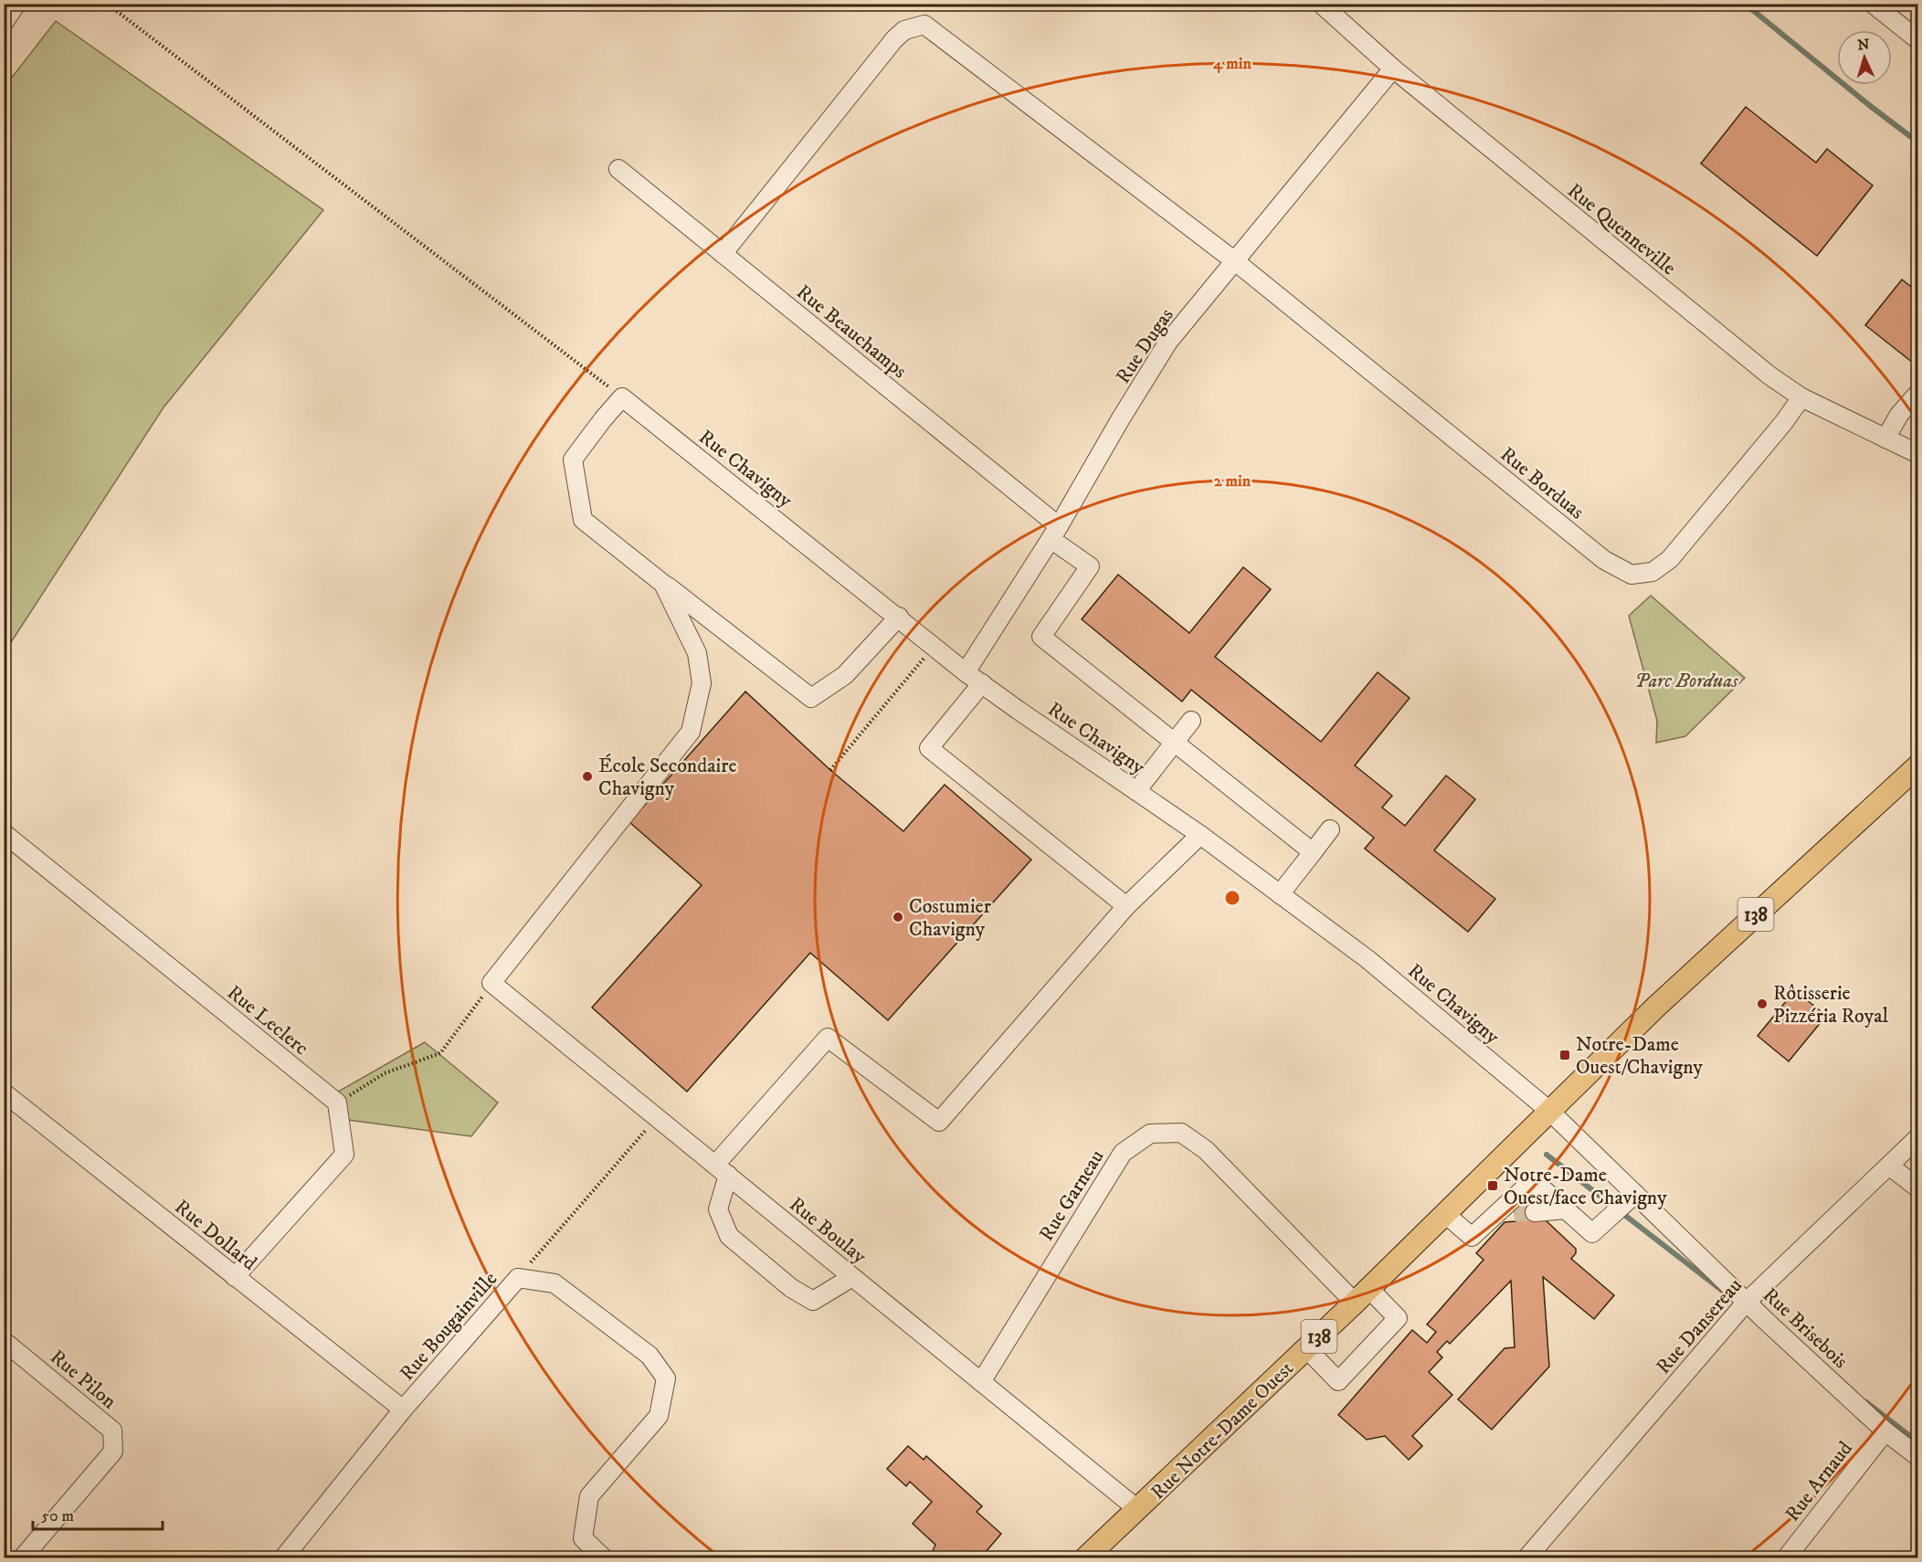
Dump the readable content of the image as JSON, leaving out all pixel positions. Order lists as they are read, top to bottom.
{
  "streets": {
    "main road": ["138", "Rue Notre-Dame Ouest"],
    "street": [
      "Rue Quenneville",
      "Rue Beauchamps",
      "Rue Dugas",
      "Rue Chavigny",
      "Rue Borduas",
      "Rue Leclerc",
      "Rue Garneau",
      "Rue Boulay",
      "Rue Dollard",
      "Rue Bougainville",
      "Rue Dansereau",
      "Rue Brisebois",
      "Rue Pilon",
      "Rue Arnaud"
    ]
  },
  "crossings": [
    ["Rue Quenneville", "Rue Dugas"],
    ["Rue Quenneville", "Rue Borduas"],
    ["Rue Beauchamps", "Rue Dugas"],
    ["Rue Beauchamps", "Rue Borduas"],
    ["Rue Dugas", "Rue Chavigny"],
    ["Rue Dugas", "Rue Borduas"],
    ["Rue Chavigny", "Rue Brisebois"],
    ["Rue Chavigny", "Rue Notre-Dame Ouest"],
    ["Rue Garneau", "Rue Boulay"],
    ["Rue Garneau", "Rue Notre-Dame Ouest"],
    ["Rue Boulay", "Rue Notre-Dame Ouest"],
    ["Rue Dollard", "Rue Bougainville"],
    ["Rue Dansereau", "Rue Brisebois"],
    ["Rue Brisebois", "Rue Notre-Dame Ouest"],
    ["Rue Brisebois", "Rue Arnaud"]
  ],
  "parks": ["Parc Borduas"],
  "places": {
    "other": ["École Secondaire Chavigny", "Costumier Chavigny", "Rôtisserie Pizzéria Royal"],
    "transit": ["Notre-Dame Ouest/Chavigny", "Notre-Dame Ouest/face Chavigny"]
  },
  "scale_bar": "50 m",
  "north": "top",
  "rings": ["4 min", "2 min"]
}
